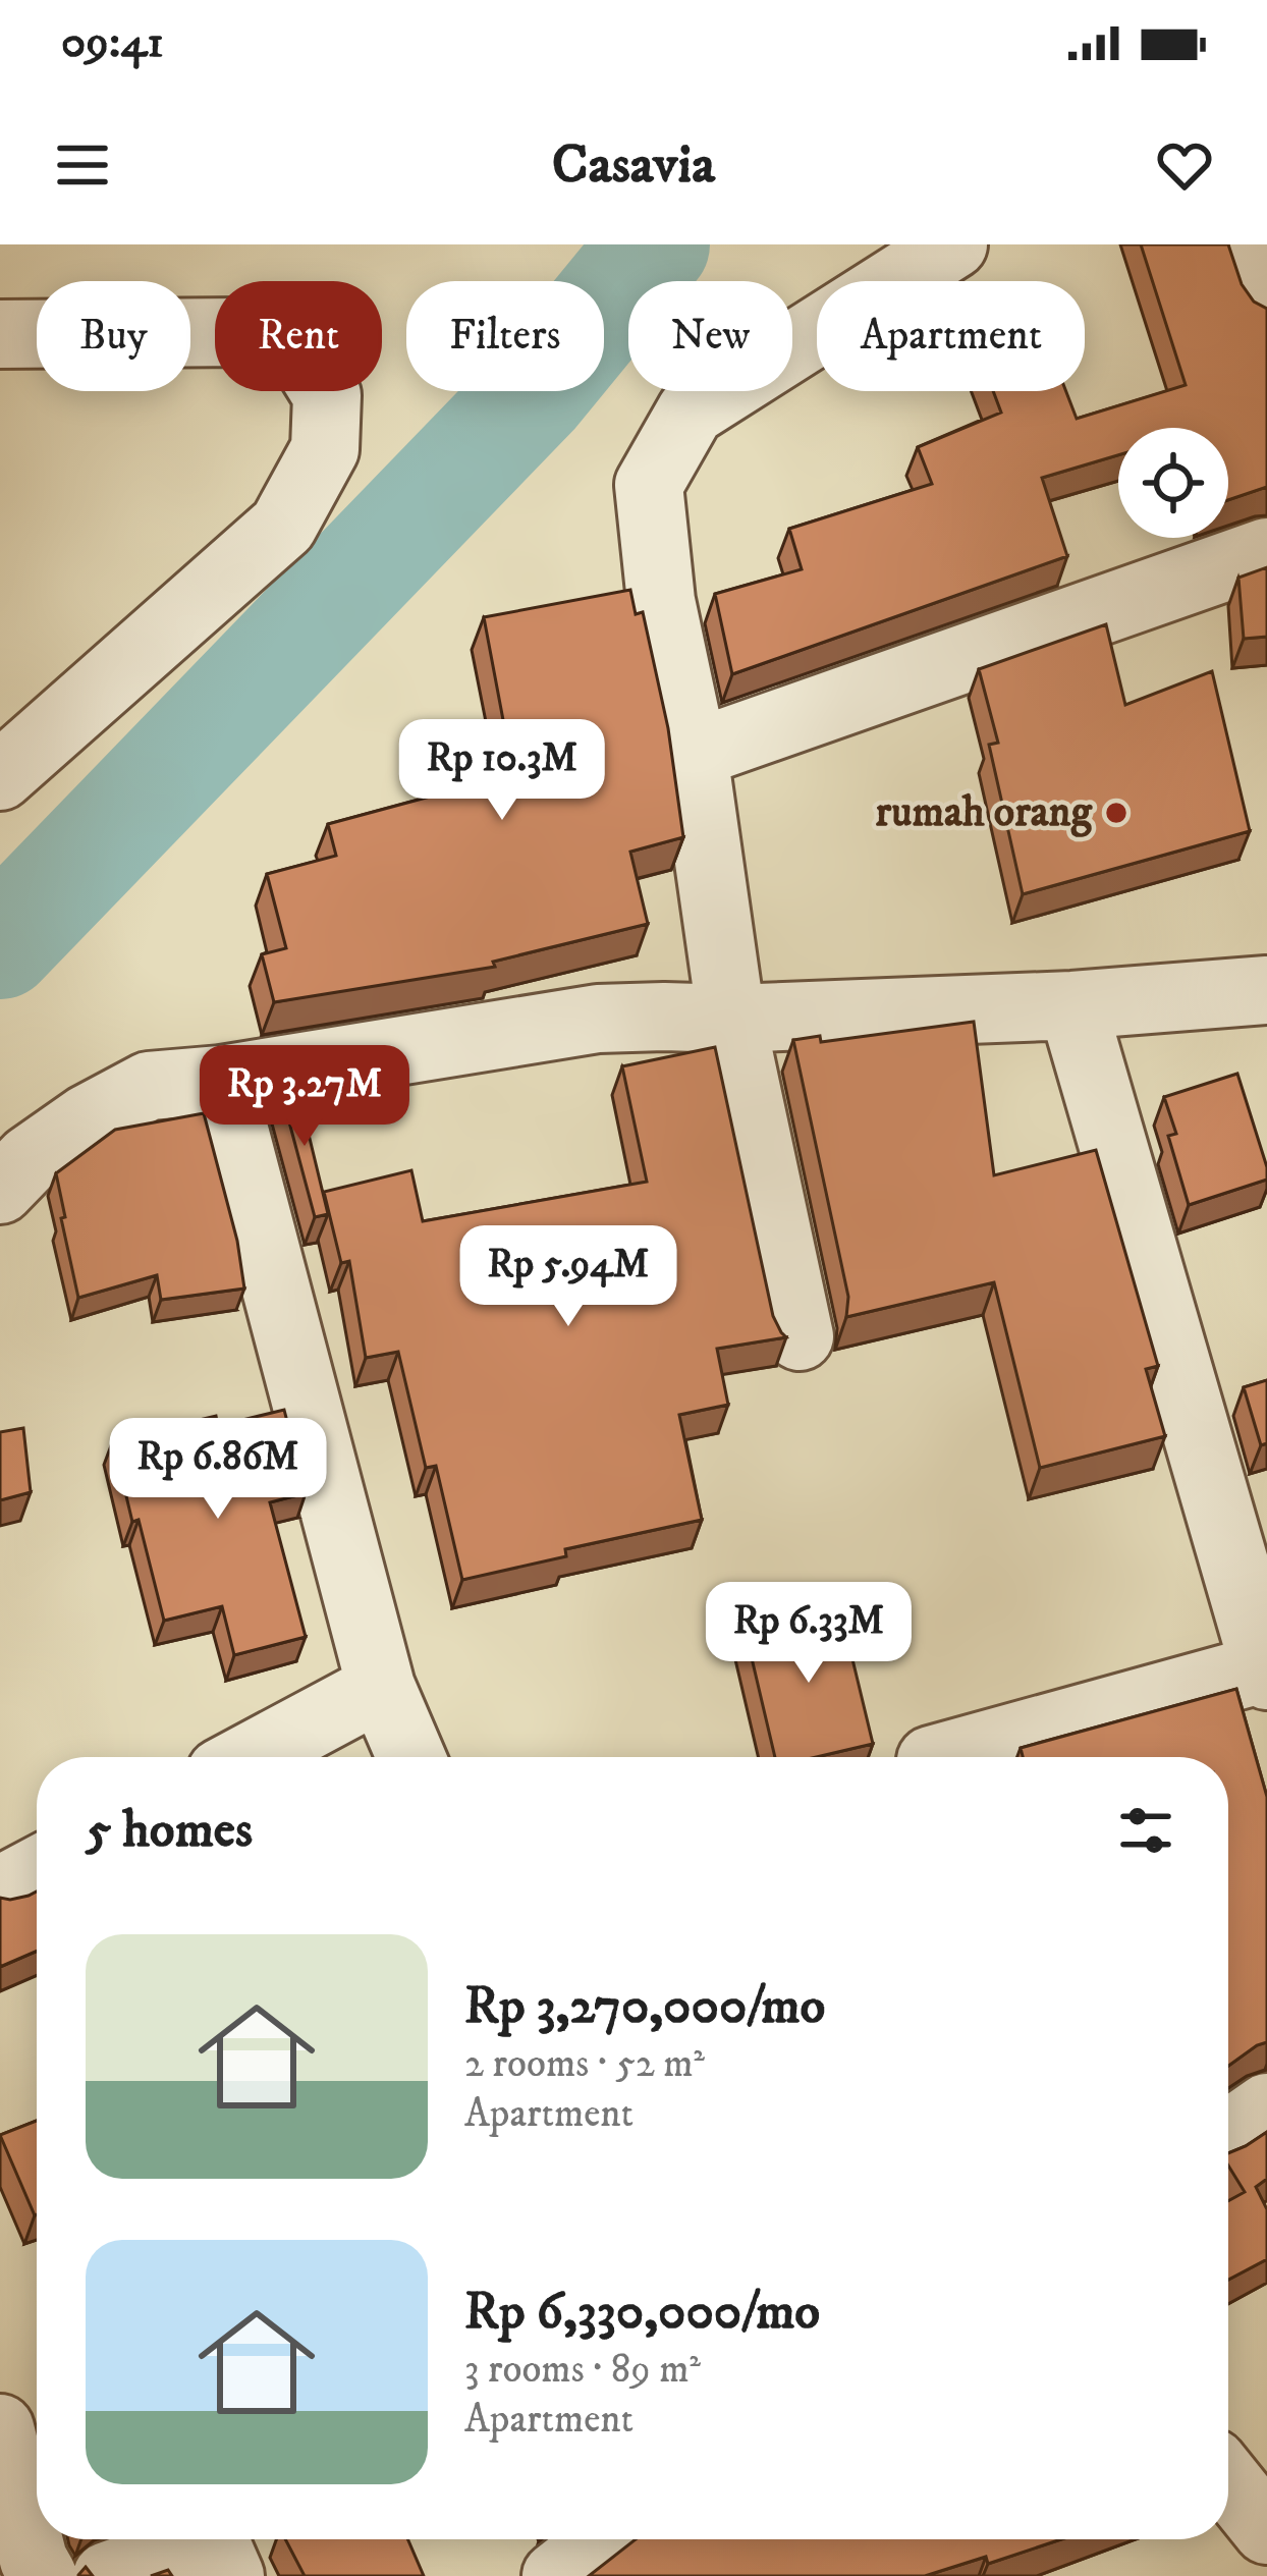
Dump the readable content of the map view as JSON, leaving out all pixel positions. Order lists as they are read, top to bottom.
{
  "places": ["rumah orang"],
  "page": {
    "status": "09:41",
    "header": "Casavia",
    "chip": [
      "Buy",
      "Rent",
      "Filters",
      "New",
      "Apartment"
    ],
    "price": [
      "Rp 10.3M",
      "Rp 3.27M",
      "Rp 5.94M",
      "Rp 6.86M",
      "Rp 6.33M"
    ],
    "heading": "5 homes",
    "list": [
      {
        "name": "Rp 3,270,000/mo",
        "note": "2 rooms · 52 m² · Apartment"
      },
      {
        "name": "Rp 6,330,000/mo",
        "note": "3 rooms · 89 m² · Apartment"
      }
    ]
  }
}
